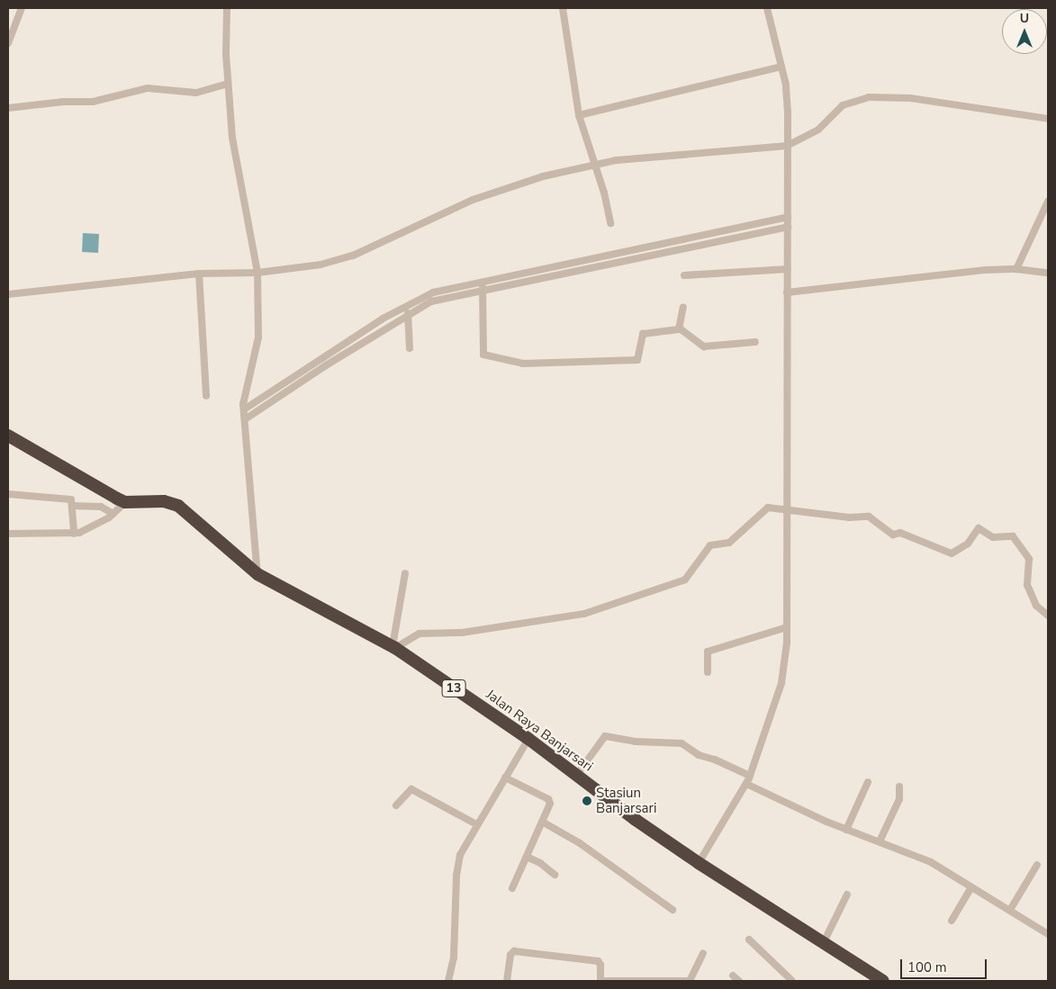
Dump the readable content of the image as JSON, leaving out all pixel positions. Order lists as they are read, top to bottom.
{
  "streets": {
    "highway": ["13", "Jalan Raya Banjarsari"]
  },
  "places": ["Stasiun Banjarsari"],
  "scale_bar": "100 m",
  "north": "top"
}
